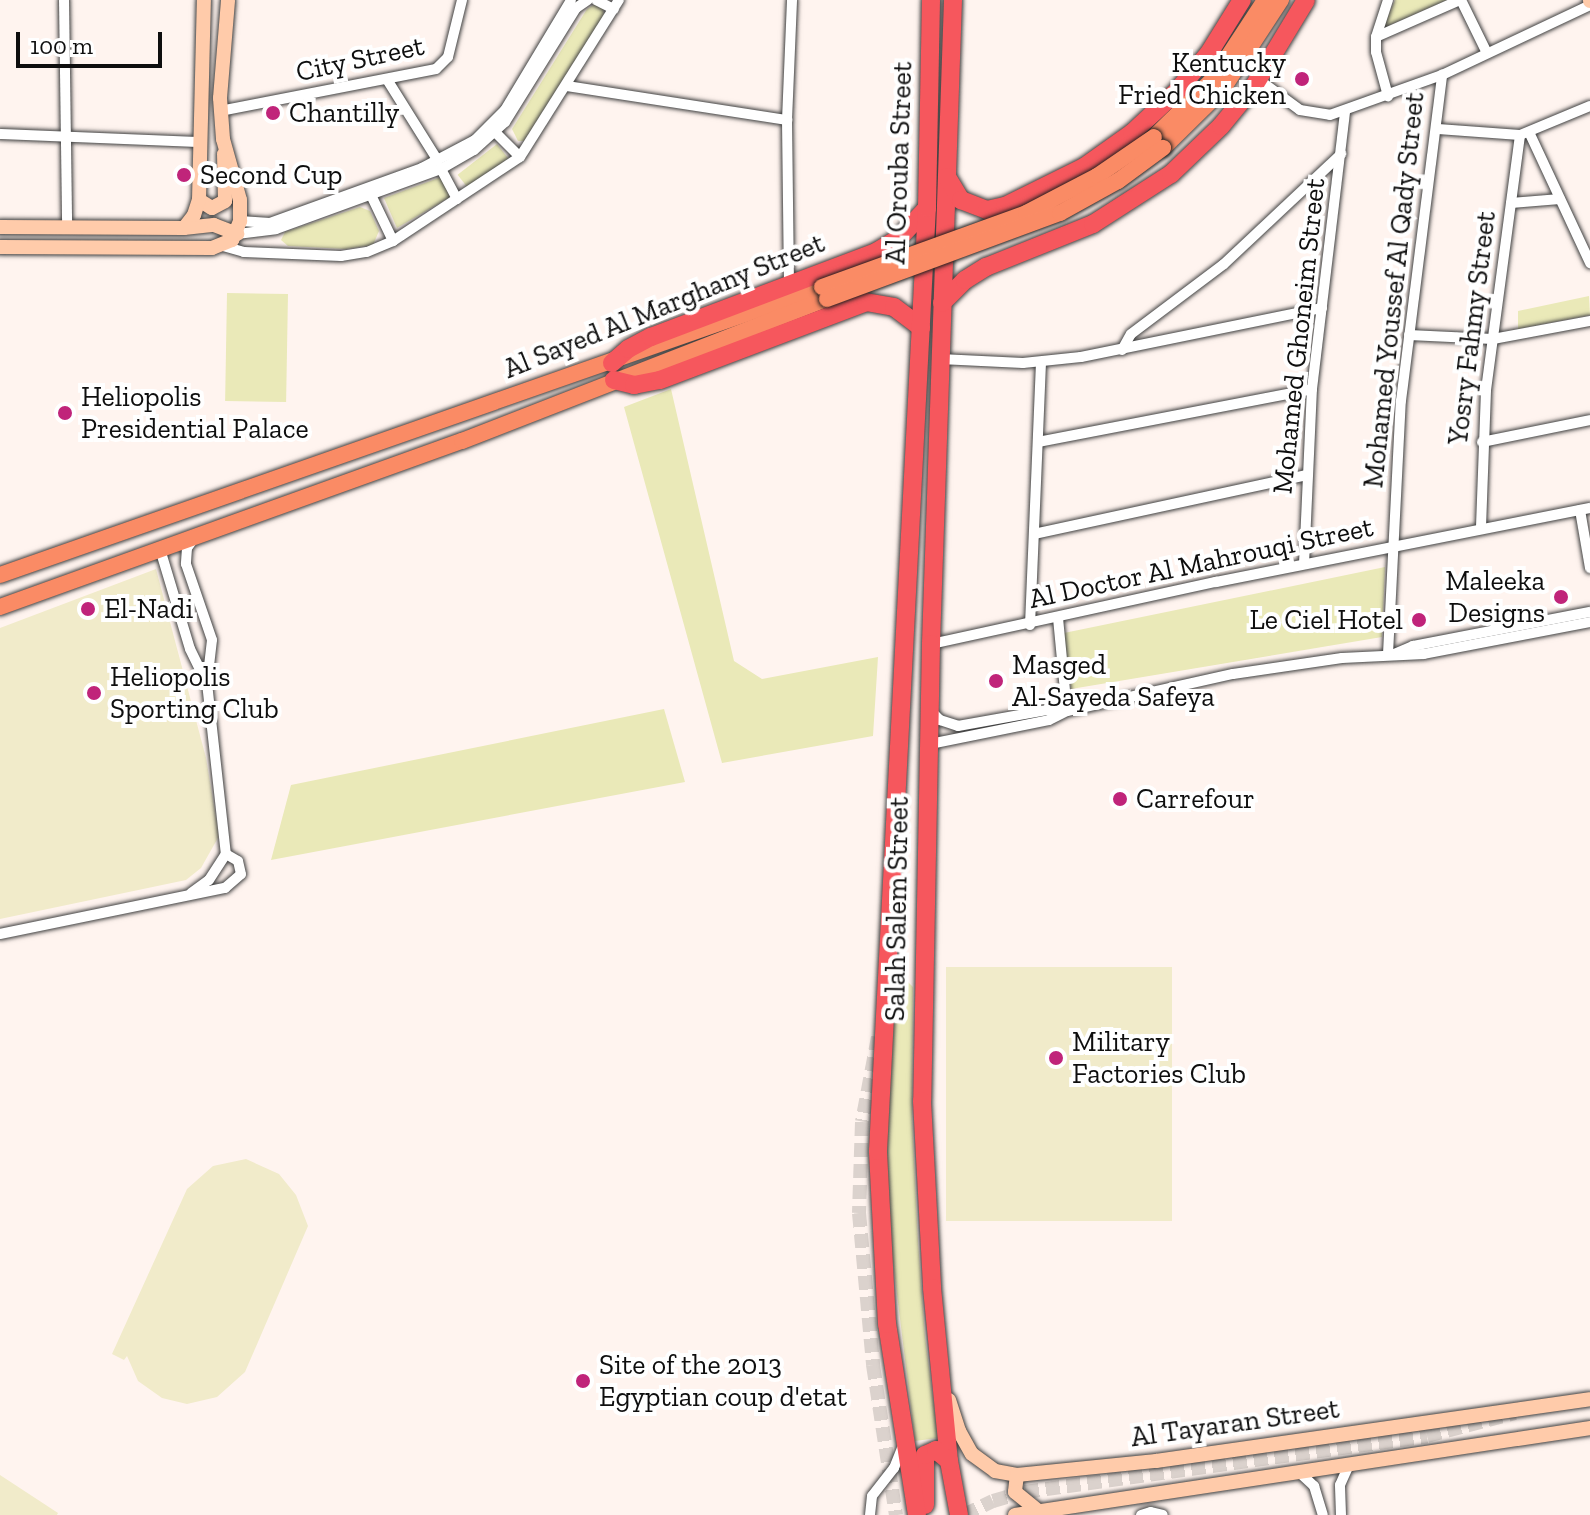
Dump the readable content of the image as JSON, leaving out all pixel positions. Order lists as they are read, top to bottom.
{
  "streets": {
    "highway": ["Al Orouba Street", "Al Sayed Al Marghany Street", "Salah Salem Street"],
    "main road": ["Al Tayaran Street"],
    "street": [
      "City Street",
      "Mohamed Youssef Al Qady Street",
      "Yosry Fahmy Street",
      "Mohamed Ghoneim Street",
      "Al Doctor Al Mahrouqi Street"
    ]
  },
  "crossings": [
    ["Al Orouba Street", "Al Sayed Al Marghany Street"],
    ["Al Orouba Street", "Salah Salem Street"],
    ["Mohamed Youssef Al Qady Street", "Al Doctor Al Mahrouqi Street"],
    ["Al Sayed Al Marghany Street", "Salah Salem Street"],
    ["Yosry Fahmy Street", "Al Doctor Al Mahrouqi Street"],
    ["Mohamed Ghoneim Street", "Al Doctor Al Mahrouqi Street"],
    ["Al Doctor Al Mahrouqi Street", "Salah Salem Street"],
    ["Salah Salem Street", "Al Tayaran Street"]
  ],
  "places": [
    "Kentucky Fried Chicken",
    "Chantilly",
    "Second Cup",
    "Heliopolis Presidential Palace",
    "Maleeka Designs",
    "El-Nadi",
    "Le Ciel Hotel",
    "Masged Al-Sayeda Safeya",
    "Heliopolis Sporting Club",
    "Carrefour",
    "Military Factories Club",
    "Site of the 2013 Egyptian coup d'etat"
  ],
  "scale_bar": "100 m"
}
